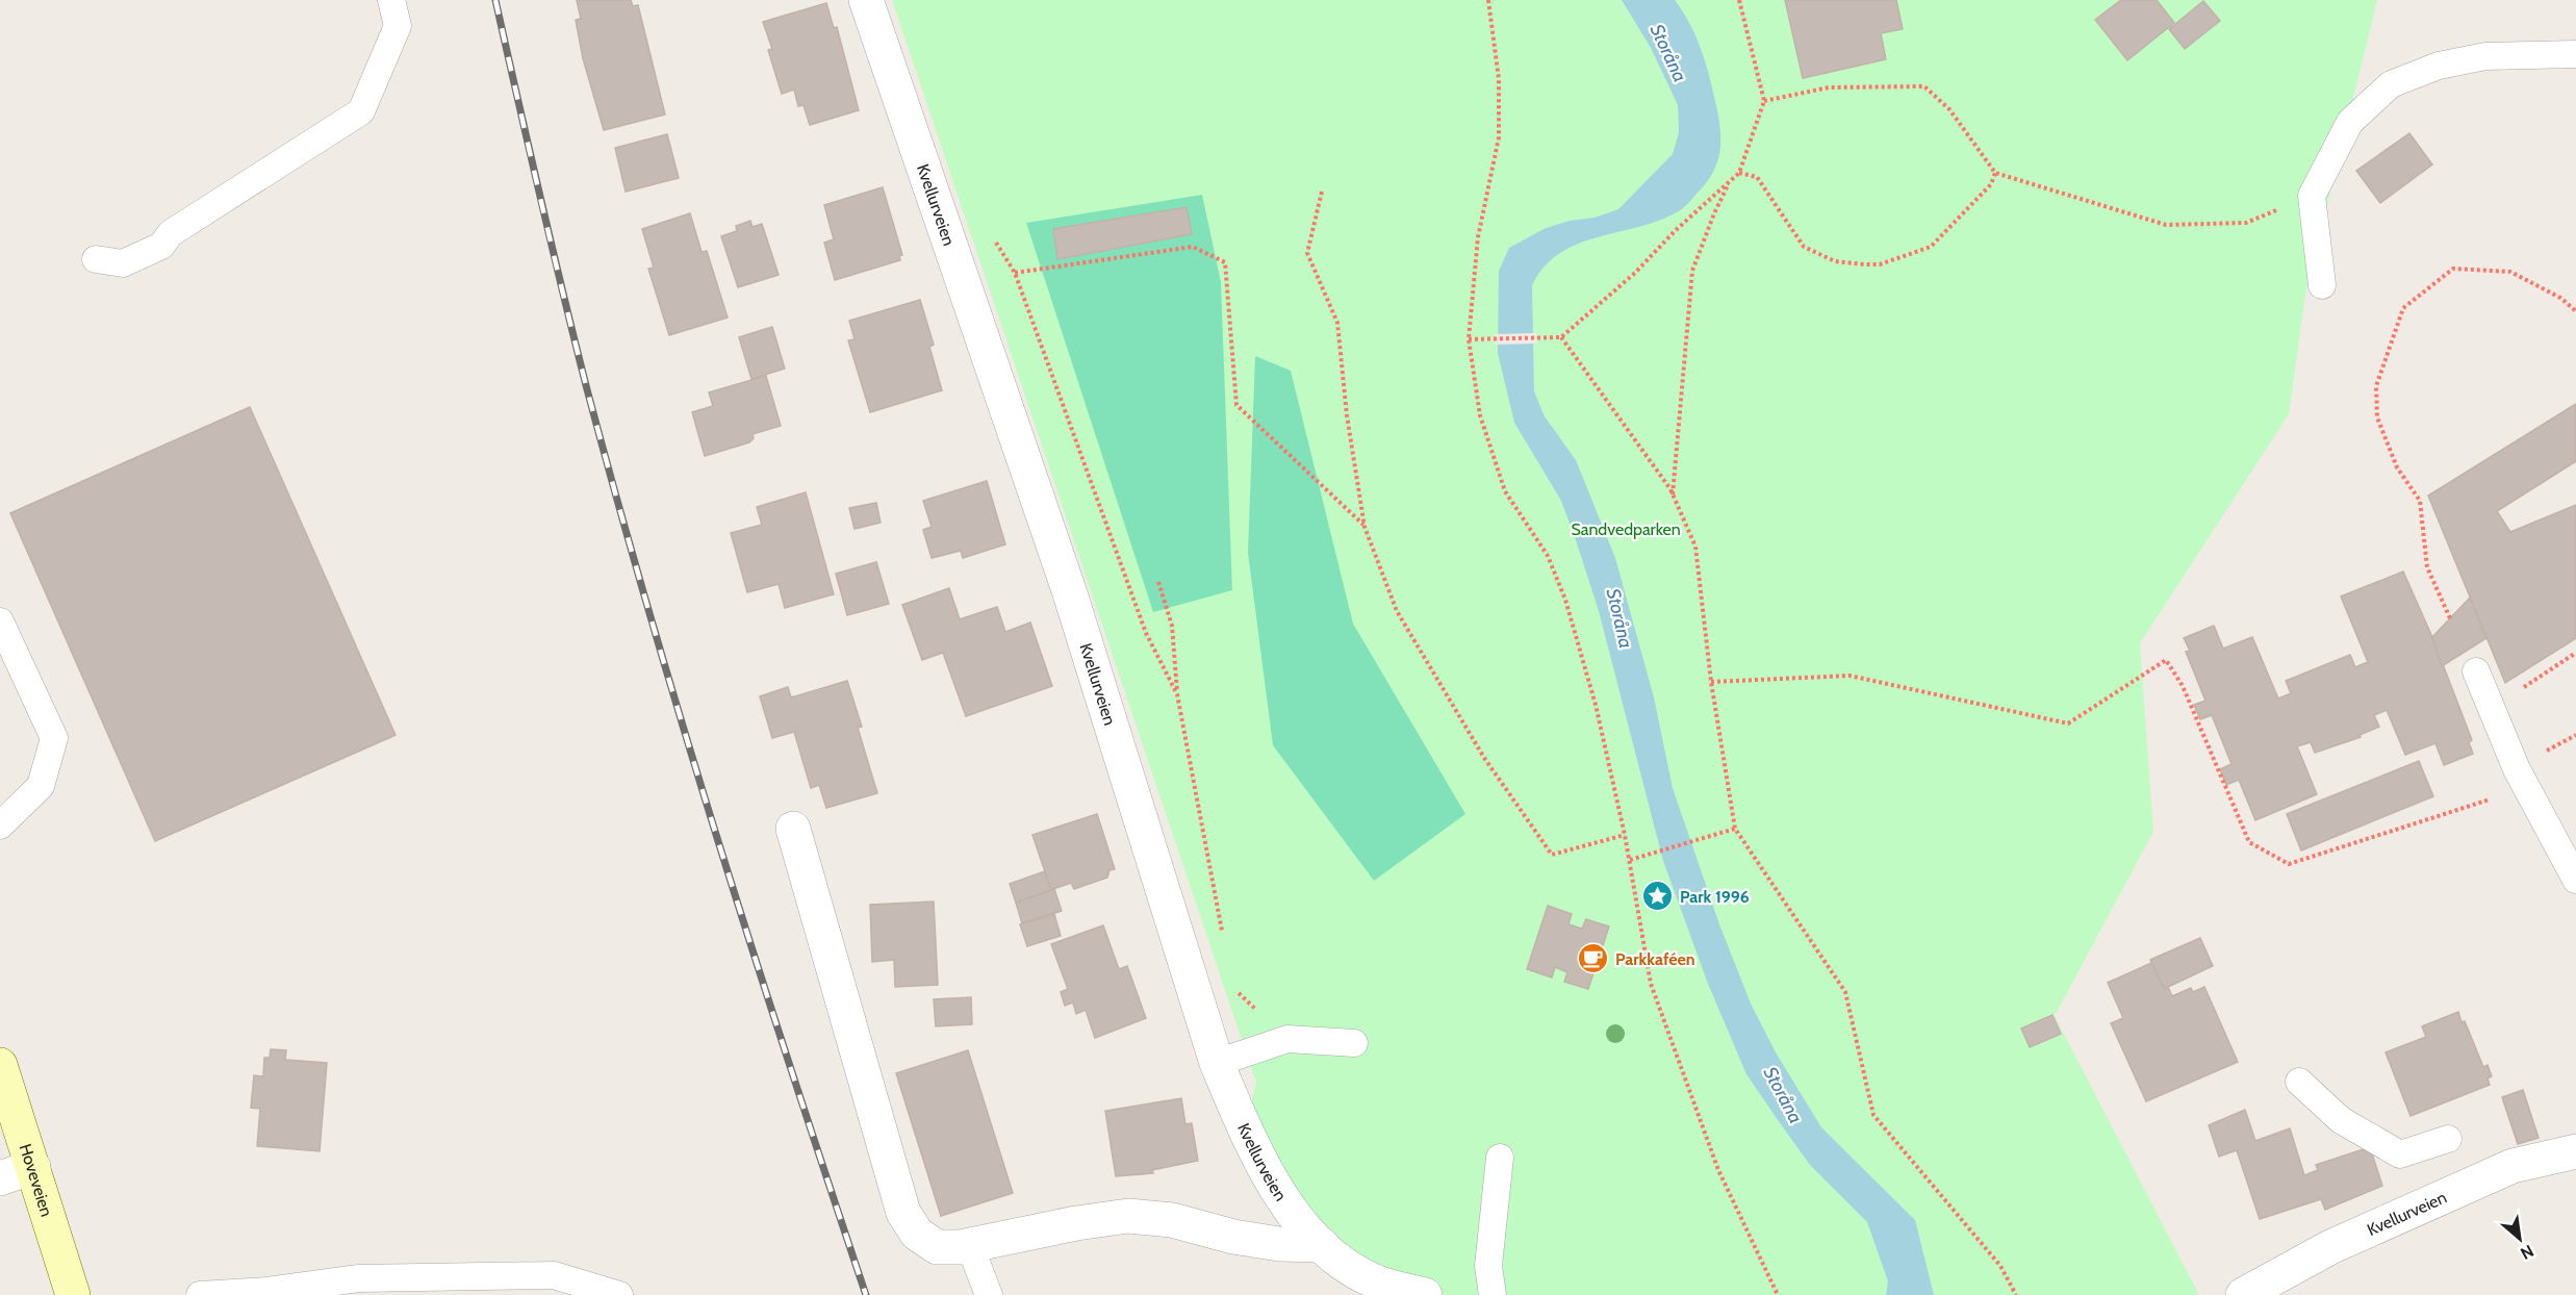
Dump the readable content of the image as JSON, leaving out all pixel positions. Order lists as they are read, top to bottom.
{
  "streets": {
    "main road": ["Hoveveien"],
    "street": ["Kvellurveien"]
  },
  "water": ["Storåna"],
  "parks": ["Sandvedparken"],
  "places": {
    "place": ["Park 1996"],
    "cafe": ["Parkkaféen"]
  },
  "north": "bottom right"
}
